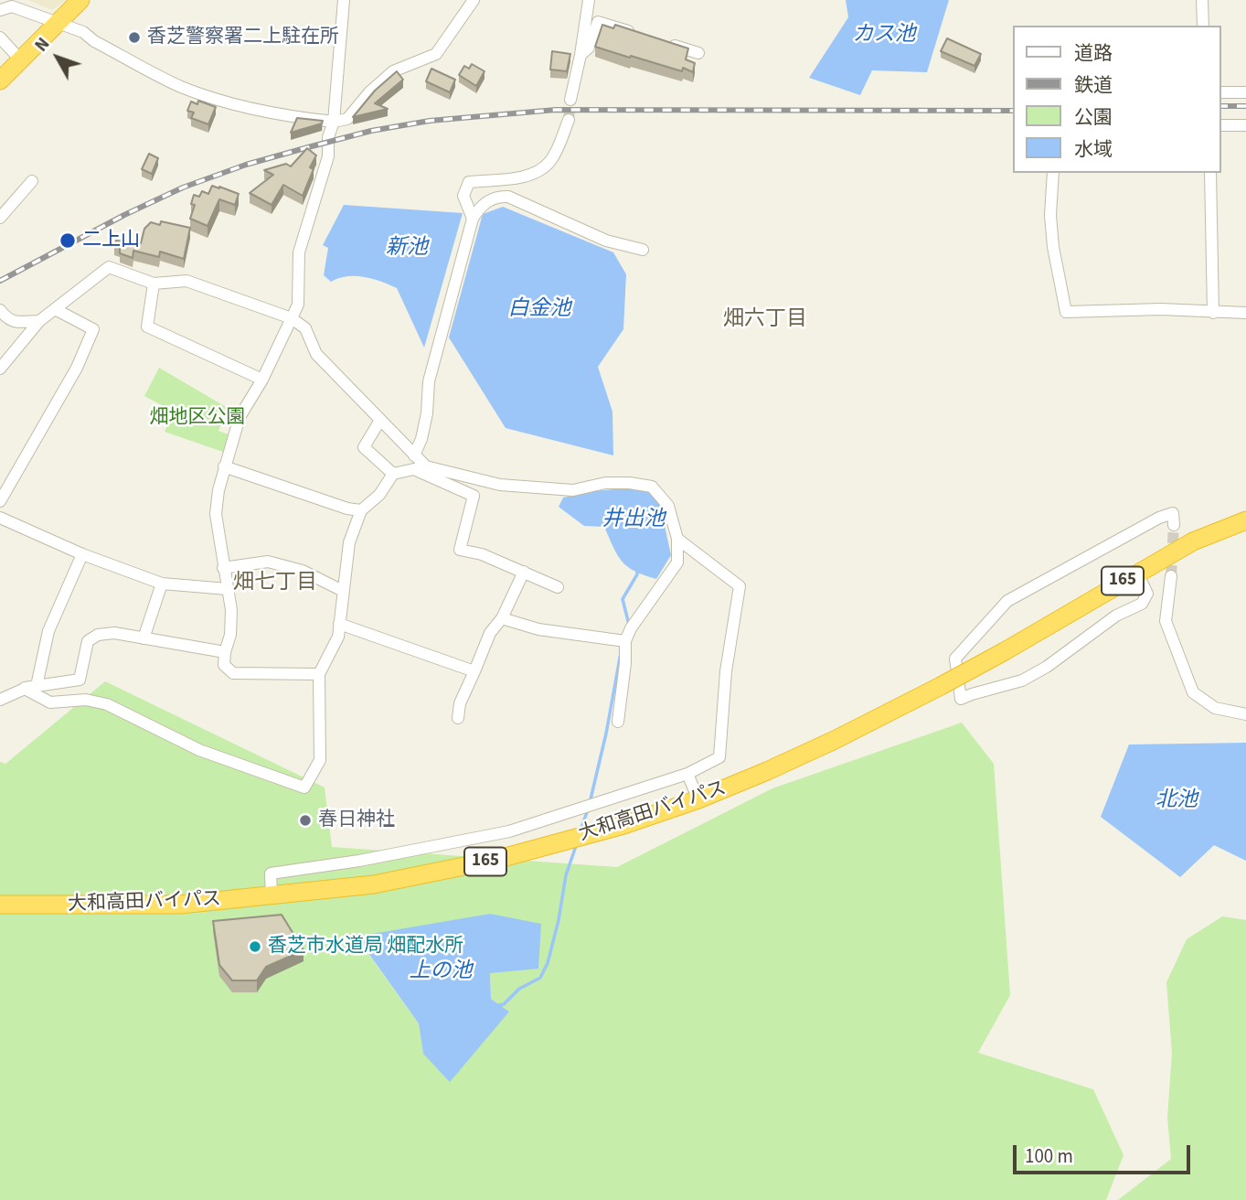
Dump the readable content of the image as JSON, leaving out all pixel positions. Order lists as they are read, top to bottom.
{
  "streets": {
    "highway": ["165", "大和高田バイパス"]
  },
  "districts": ["畑六丁目", "畑七丁目"],
  "water": [
    "カス池",
    "新池",
    "白金池",
    "井出池",
    "北池",
    "上の池"
  ],
  "parks": ["畑地区公園"],
  "places": [
    "香芝警察署二上駐在所",
    "二上山",
    "春日神社",
    "香芝市水道局 畑配水所"
  ],
  "legend": [
    "道路",
    "鉄道",
    "公園",
    "水域"
  ],
  "scale_bar": "100 m",
  "north": "top left"
}
